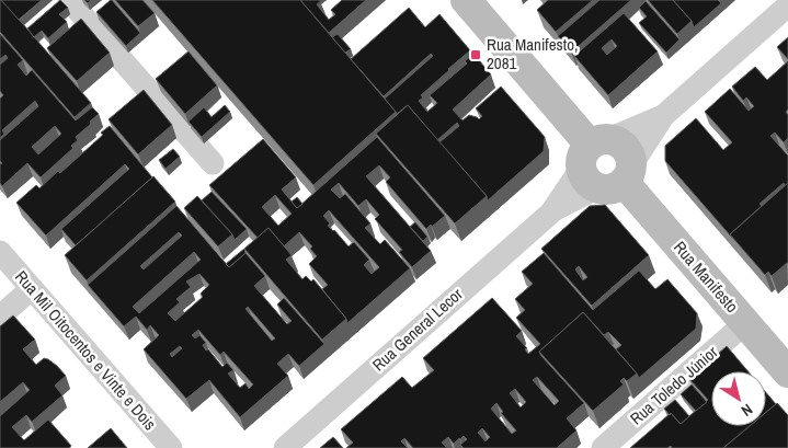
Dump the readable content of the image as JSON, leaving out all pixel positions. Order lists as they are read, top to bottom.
{
  "streets": {
    "main road": ["Rua Manifesto"],
    "street": ["Rua General Lecor", "Rua Mil Oitocentos e Vinte e Dois", "Rua Toledo Júnior"]
  },
  "crossings": [
    ["Rua Manifesto", "Rua General Lecor"],
    ["Rua Manifesto", "Rua Toledo Júnior"]
  ],
  "places": {
    "transit": ["Rua Manifesto, 2081"]
  },
  "north": "bottom right"
}
